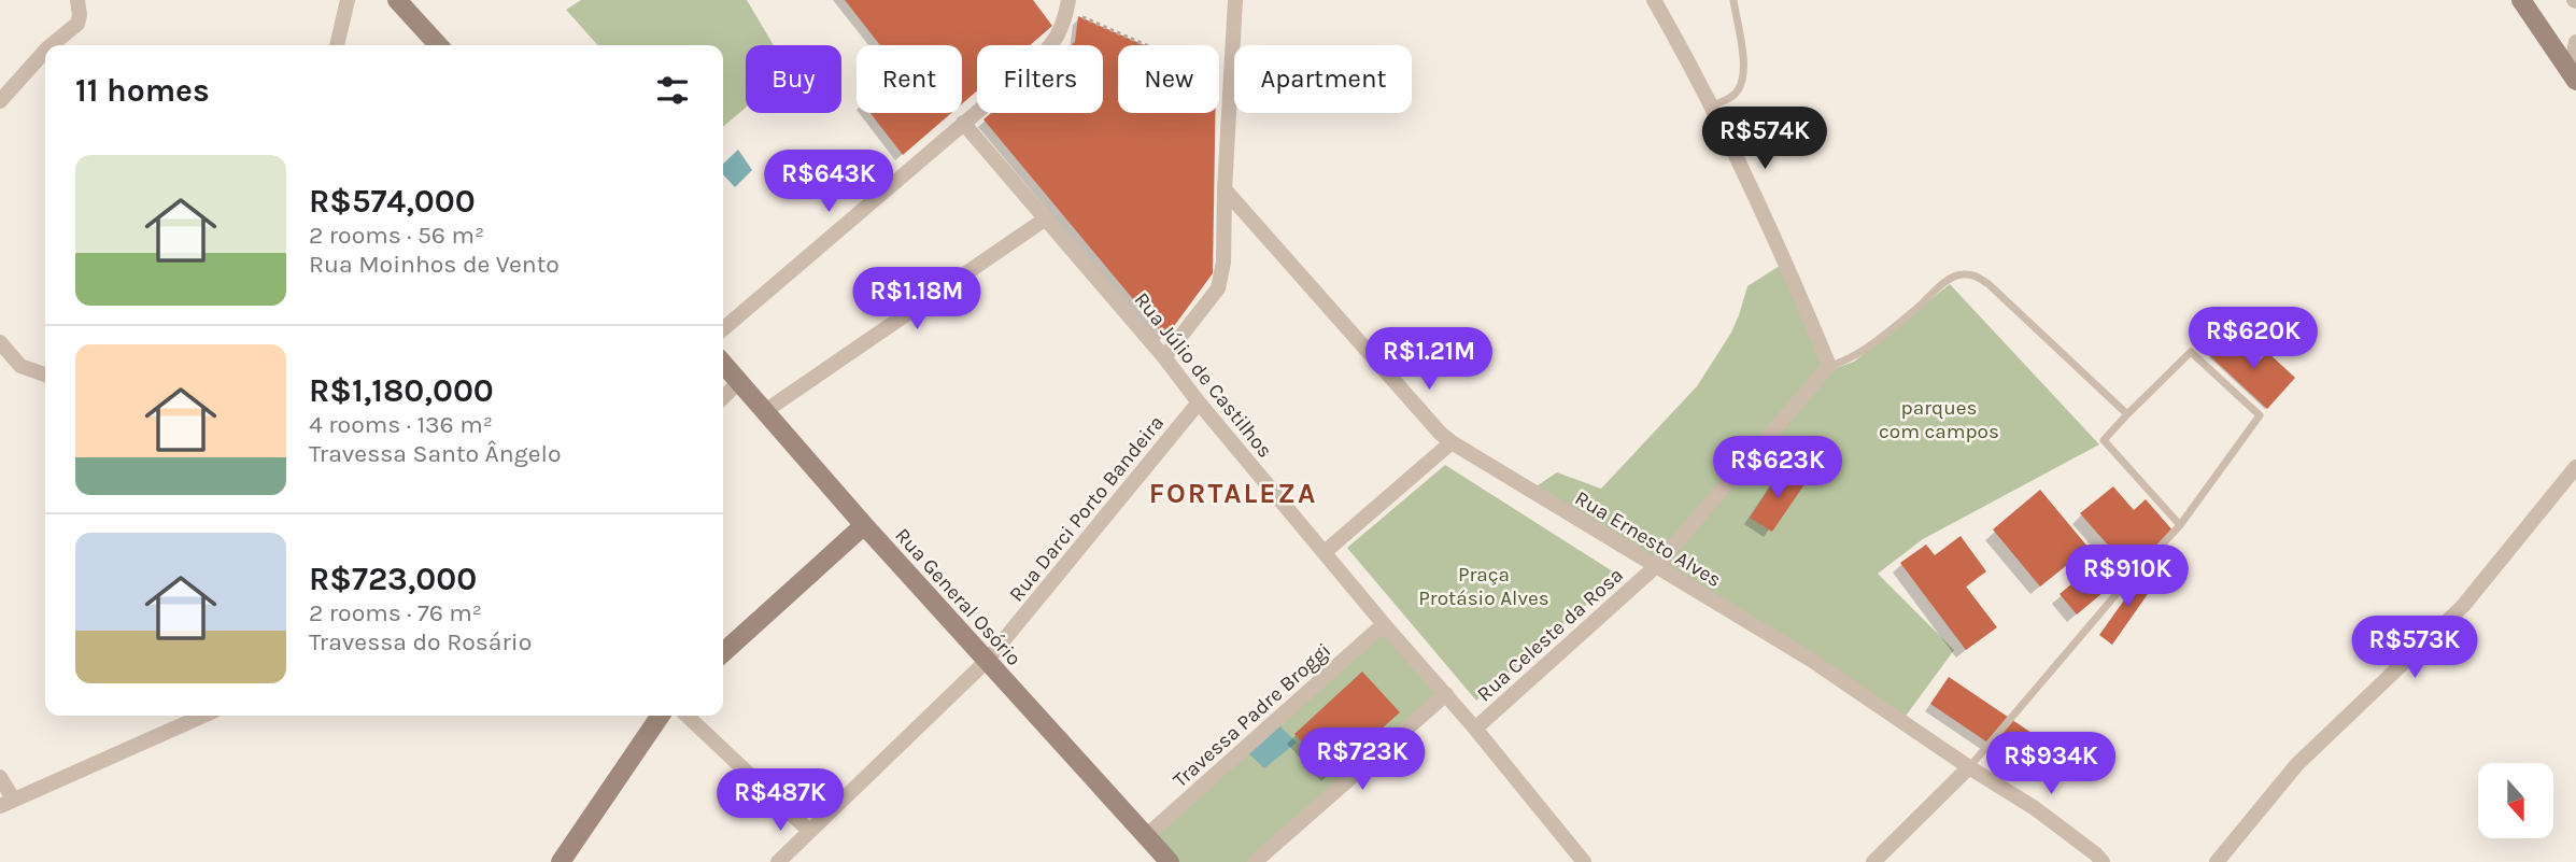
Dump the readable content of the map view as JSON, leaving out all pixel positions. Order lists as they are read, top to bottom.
{
  "streets": {
    "street": [
      "Rua Júlio de Castilhos",
      "Rua Darci Porto Bandeira",
      "Rua Ernesto Alves",
      "Rua General Osório",
      "Rua Celeste da Rosa",
      "Travessa Padre Broggi"
    ]
  },
  "crossings": [
    ["Rua Júlio de Castilhos", "Rua Darci Porto Bandeira"],
    ["Rua Júlio de Castilhos", "Rua Celeste da Rosa"],
    ["Rua Júlio de Castilhos", "Travessa Padre Broggi"],
    ["Rua Darci Porto Bandeira", "Rua General Osório"],
    ["Rua Ernesto Alves", "Rua Celeste da Rosa"],
    ["Rua General Osório", "Travessa Padre Broggi"]
  ],
  "districts": ["FORTALEZA"],
  "parks": ["parques com campos", "Praça Protásio Alves"],
  "north": "bottom",
  "page": {
    "chip": [
      "Buy",
      "Rent",
      "Filters",
      "New",
      "Apartment"
    ],
    "heading": "11 homes",
    "price": [
      "R$574K",
      "R$643K",
      "R$1.18M",
      "R$620K",
      "R$1.21M",
      "R$623K",
      "R$910K",
      "R$573K",
      "R$723K",
      "R$934K",
      "R$487K"
    ],
    "list": [
      {
        "name": "R$574,000",
        "note": "2 rooms · 56 m² · Rua Moinhos de Vento"
      },
      {
        "name": "R$1,180,000",
        "note": "4 rooms · 136 m² · Travessa Santo Ângelo"
      },
      {
        "name": "R$723,000",
        "note": "2 rooms · 76 m² · Travessa do Rosário"
      }
    ]
  }
}
